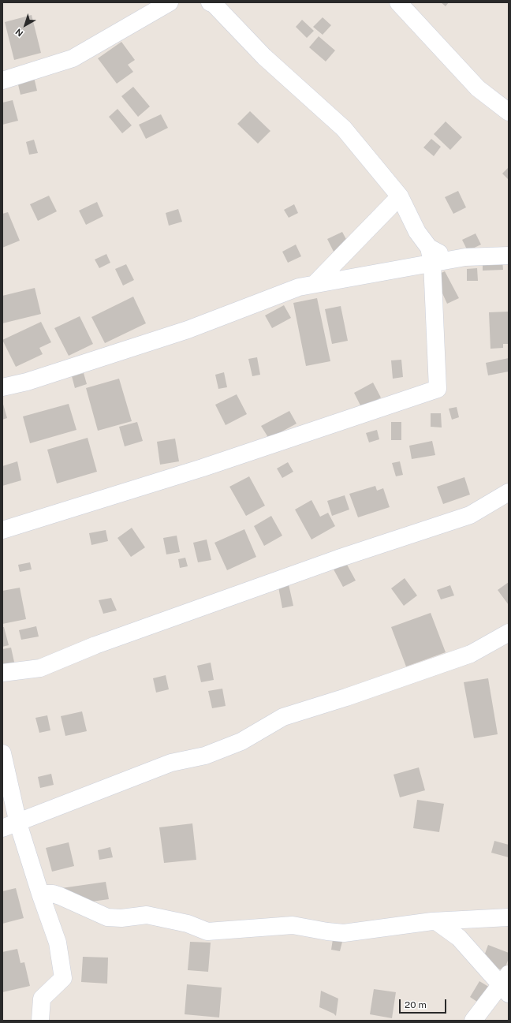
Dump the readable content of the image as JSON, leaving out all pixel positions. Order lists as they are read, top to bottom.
{
  "scale_bar": "20 m",
  "north": "bottom left"
}
